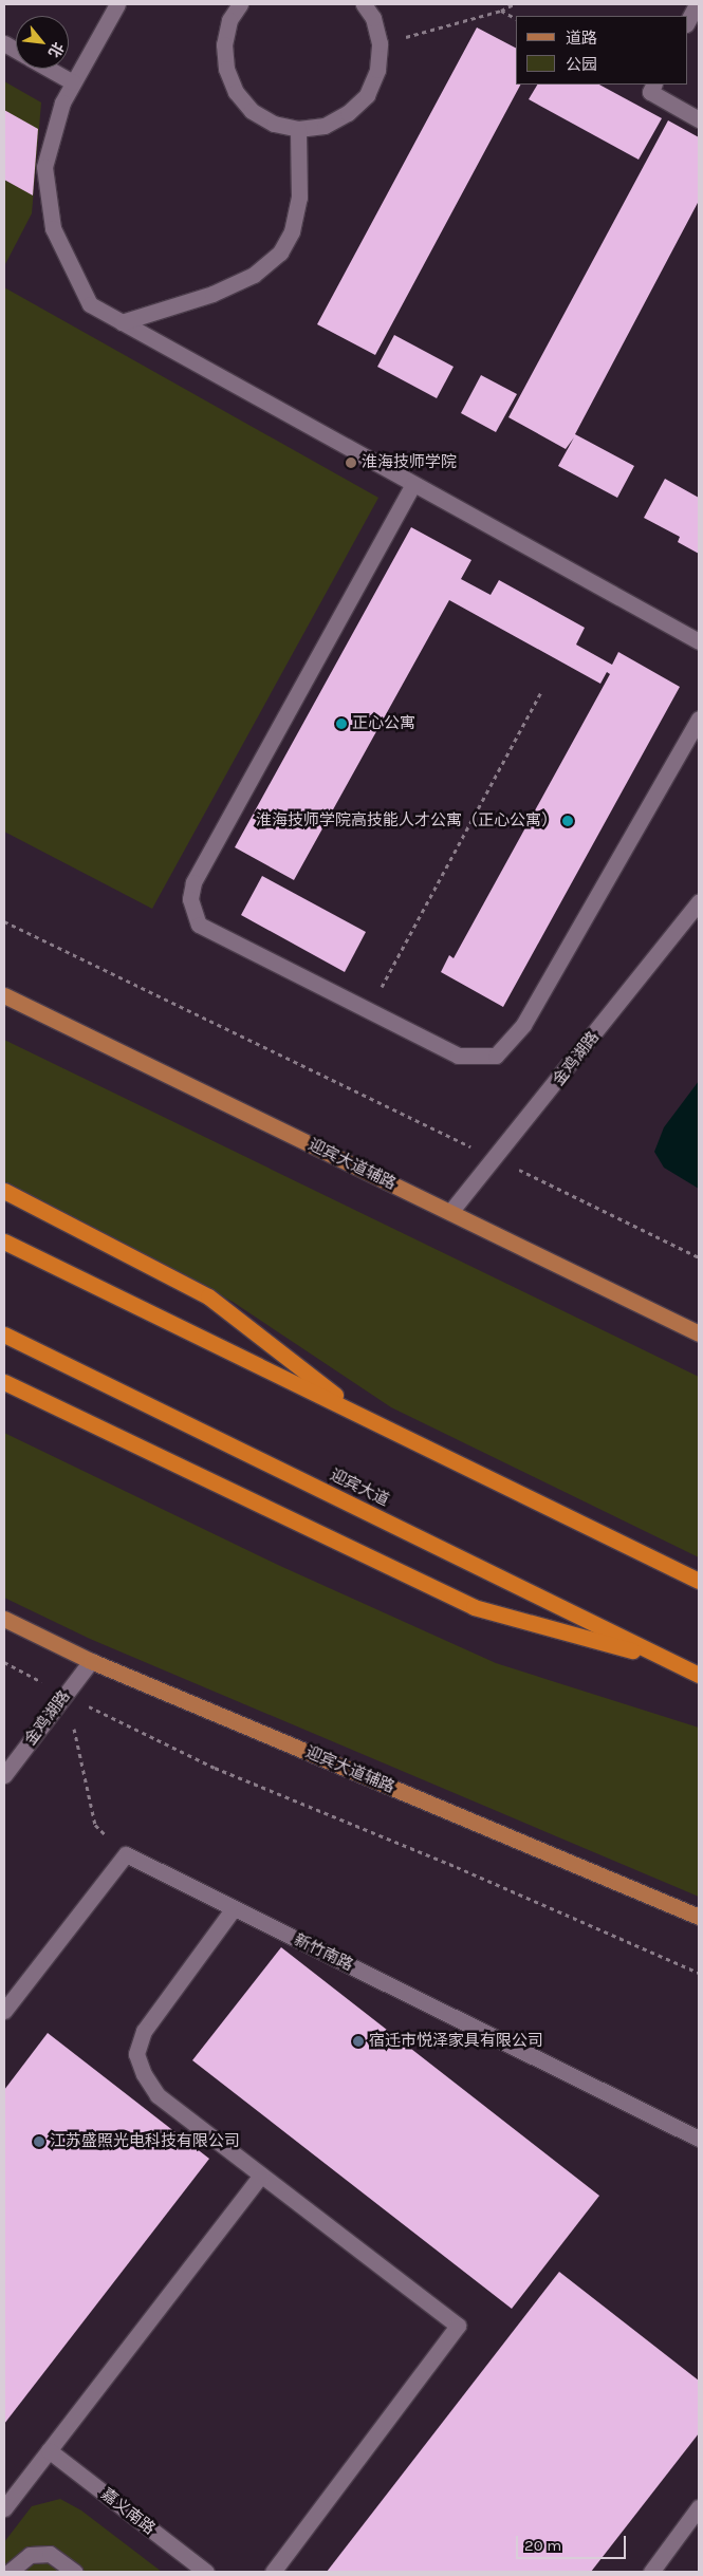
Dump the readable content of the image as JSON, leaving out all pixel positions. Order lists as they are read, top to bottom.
{
  "streets": {
    "highway": ["迎宾大道"],
    "main road": ["迎宾大道辅路"],
    "street": ["金鸡湖路", "新竹南路", "嘉义南路"]
  },
  "crossings": [
    ["金鸡湖路", "迎宾大道辅路"]
  ],
  "places": [
    "淮海技师学院",
    "正心公寓",
    "淮海技师学院高技能人才公寓（正心公寓）",
    "宿迁市悦泽家具有限公司",
    "江苏盛照光电科技有限公司"
  ],
  "legend": ["道路", "公园"],
  "scale_bar": "20 m",
  "north": "bottom right"
}
